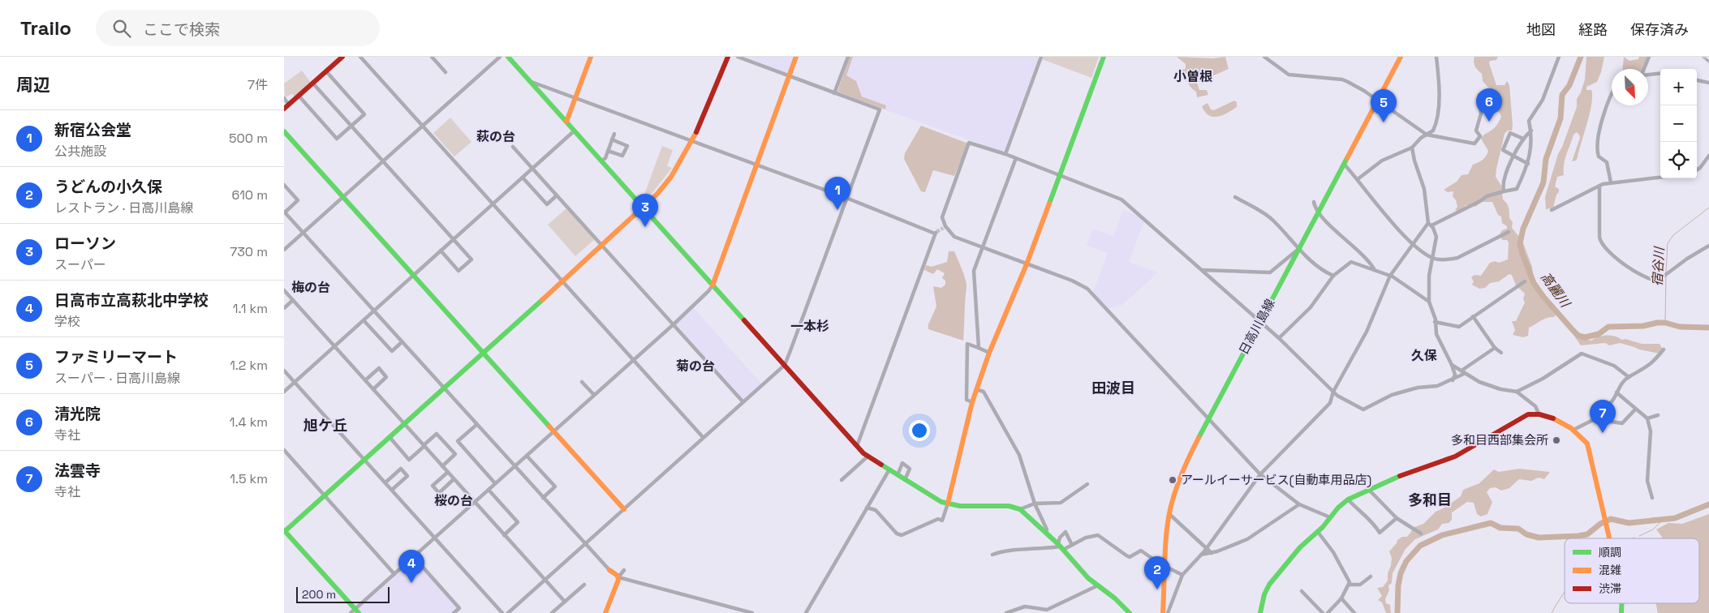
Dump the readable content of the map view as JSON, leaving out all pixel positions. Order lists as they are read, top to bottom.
{
  "streets": {
    "street": ["日高川島線"]
  },
  "districts": [
    "小曽根",
    "萩の台",
    "梅の台",
    "一本杉",
    "久保",
    "菊の台",
    "田波目",
    "旭ケ丘",
    "桜の台",
    "多和目"
  ],
  "water": ["宿谷川", "高麗川"],
  "places": ["多和目西部集会所", "アールイーサービス(自動車用品店)"],
  "legend": ["順調", "混雑", "渋滞"],
  "scale_bar": "200 m",
  "north": "bottom right",
  "page": {
    "header": "Trailo",
    "search": "ここで検索",
    "nav": ["地図", "経路", "保存済み"],
    "heading": ["周辺", "7件"],
    "map_buttons": ["+", "−"],
    "pins": [
      "6",
      "5",
      "1",
      "3",
      "7",
      "4",
      "2"
    ],
    "list": [
      {
        "mark": "1",
        "name": "新宿公会堂",
        "note": "公共施設",
        "value": "500 m"
      },
      {
        "mark": "2",
        "name": "うどんの小久保",
        "note": "レストラン · 日高川島線",
        "value": "610 m"
      },
      {
        "mark": "3",
        "name": "ローソン",
        "note": "スーパー",
        "value": "730 m"
      },
      {
        "mark": "4",
        "name": "日高市立高萩北中学校",
        "note": "学校",
        "value": "1.1 km"
      },
      {
        "mark": "5",
        "name": "ファミリーマート",
        "note": "スーパー · 日高川島線",
        "value": "1.2 km"
      },
      {
        "mark": "6",
        "name": "清光院",
        "note": "寺社",
        "value": "1.4 km"
      },
      {
        "mark": "7",
        "name": "法雲寺",
        "note": "寺社",
        "value": "1.5 km"
      }
    ],
    "scale": "200 m"
  }
}
